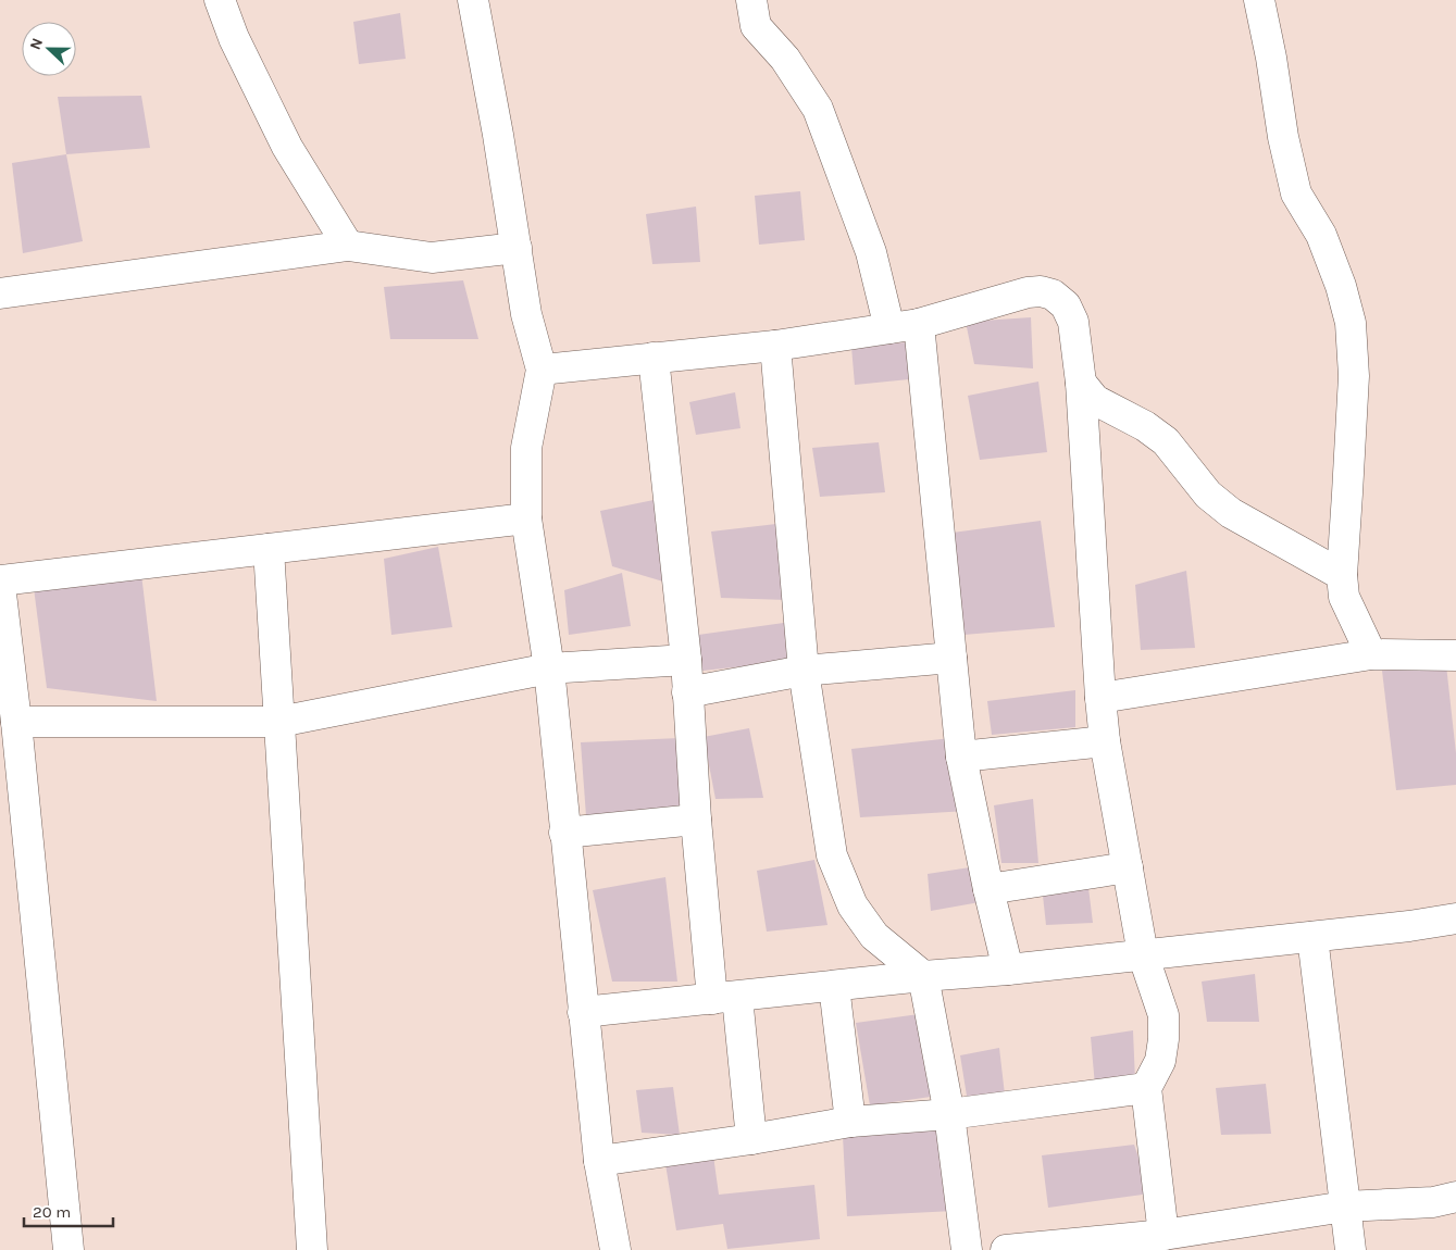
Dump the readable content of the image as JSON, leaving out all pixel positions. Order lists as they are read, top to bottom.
{
  "scale_bar": "20 m",
  "north": "left"
}
